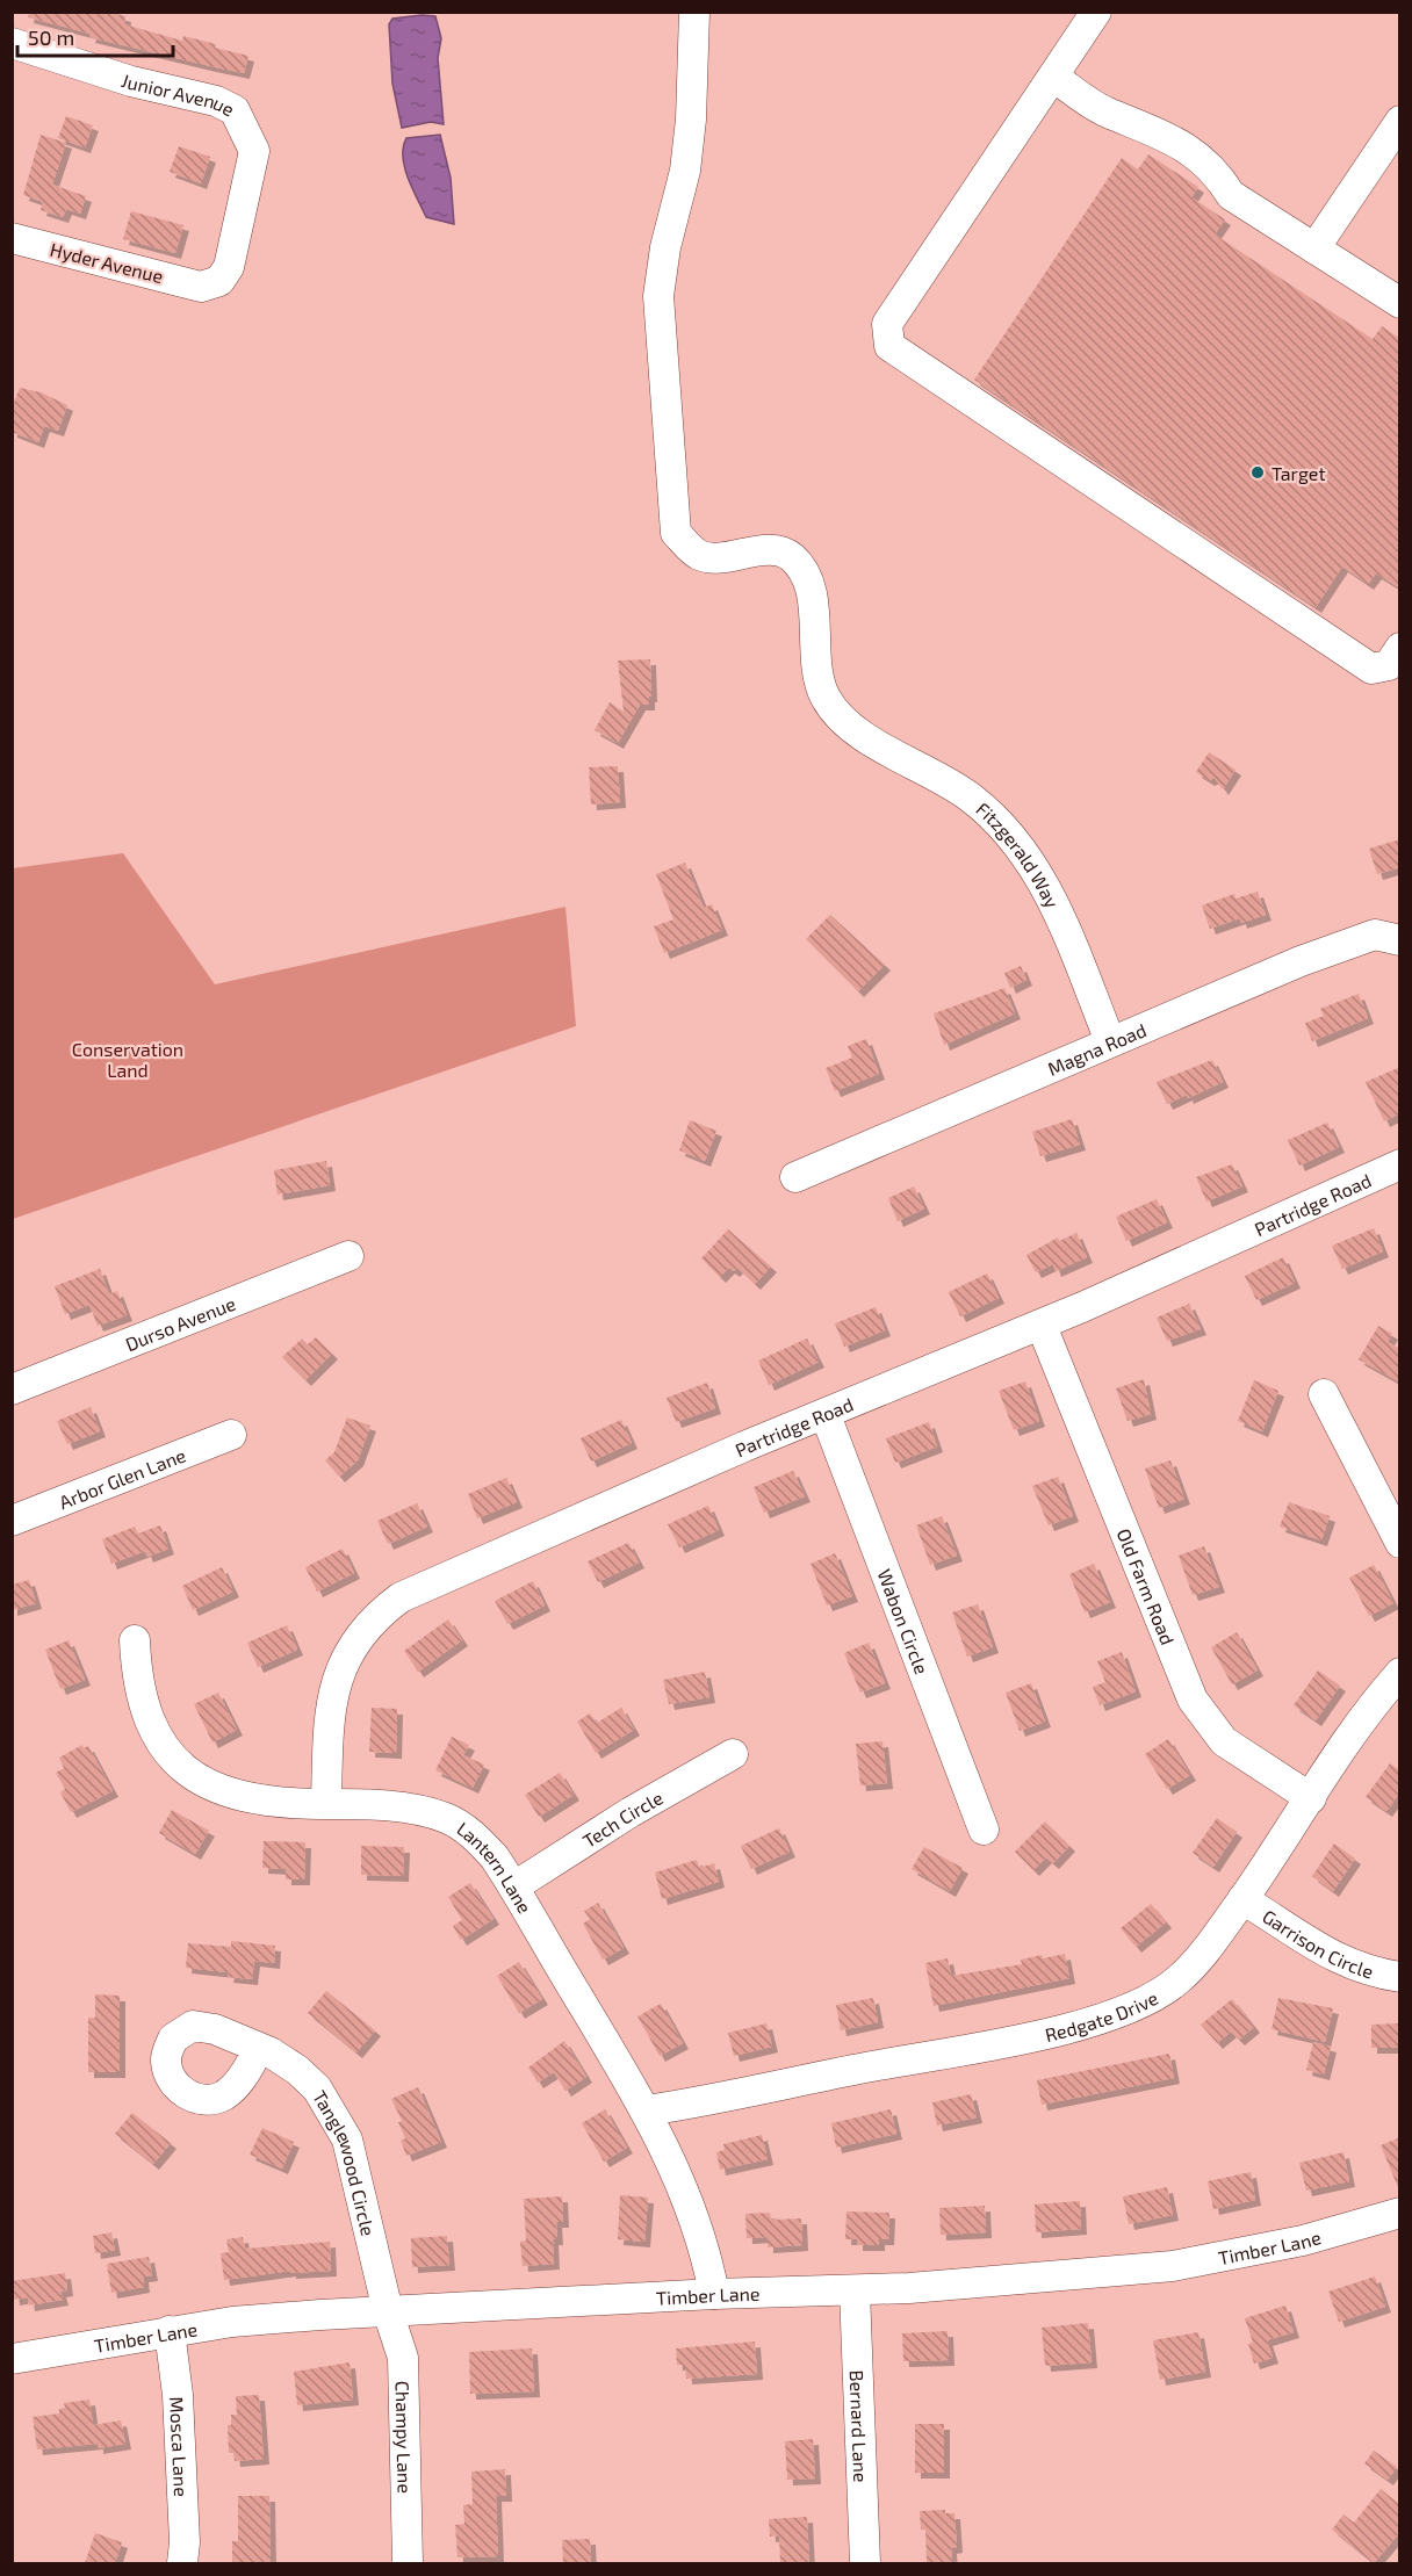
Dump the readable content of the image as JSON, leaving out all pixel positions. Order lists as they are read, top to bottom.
{
  "streets": {
    "street": [
      "Junior Avenue",
      "Hyder Avenue",
      "Fitzgerald Way",
      "Magna Road",
      "Partridge Road",
      "Durso Avenue",
      "Arbor Glen Lane",
      "Old Farm Road",
      "Wabon Circle",
      "Tech Circle",
      "Lantern Lane",
      "Garrison Circle",
      "Redgate Drive",
      "Tanglewood Circle",
      "Timber Lane",
      "Bernard Lane",
      "Champy Lane",
      "Mosca Lane"
    ]
  },
  "crossings": [
    ["Junior Avenue", "Hyder Avenue"],
    ["Fitzgerald Way", "Magna Road"],
    ["Partridge Road", "Old Farm Road"],
    ["Partridge Road", "Wabon Circle"],
    ["Partridge Road", "Lantern Lane"],
    ["Old Farm Road", "Redgate Drive"],
    ["Tech Circle", "Lantern Lane"],
    ["Lantern Lane", "Redgate Drive"],
    ["Lantern Lane", "Timber Lane"],
    ["Garrison Circle", "Redgate Drive"],
    ["Tanglewood Circle", "Timber Lane"],
    ["Tanglewood Circle", "Champy Lane"],
    ["Timber Lane", "Bernard Lane"],
    ["Timber Lane", "Champy Lane"],
    ["Timber Lane", "Mosca Lane"]
  ],
  "parks": ["Conservation Land"],
  "places": ["Target"],
  "scale_bar": "50 m"
}
